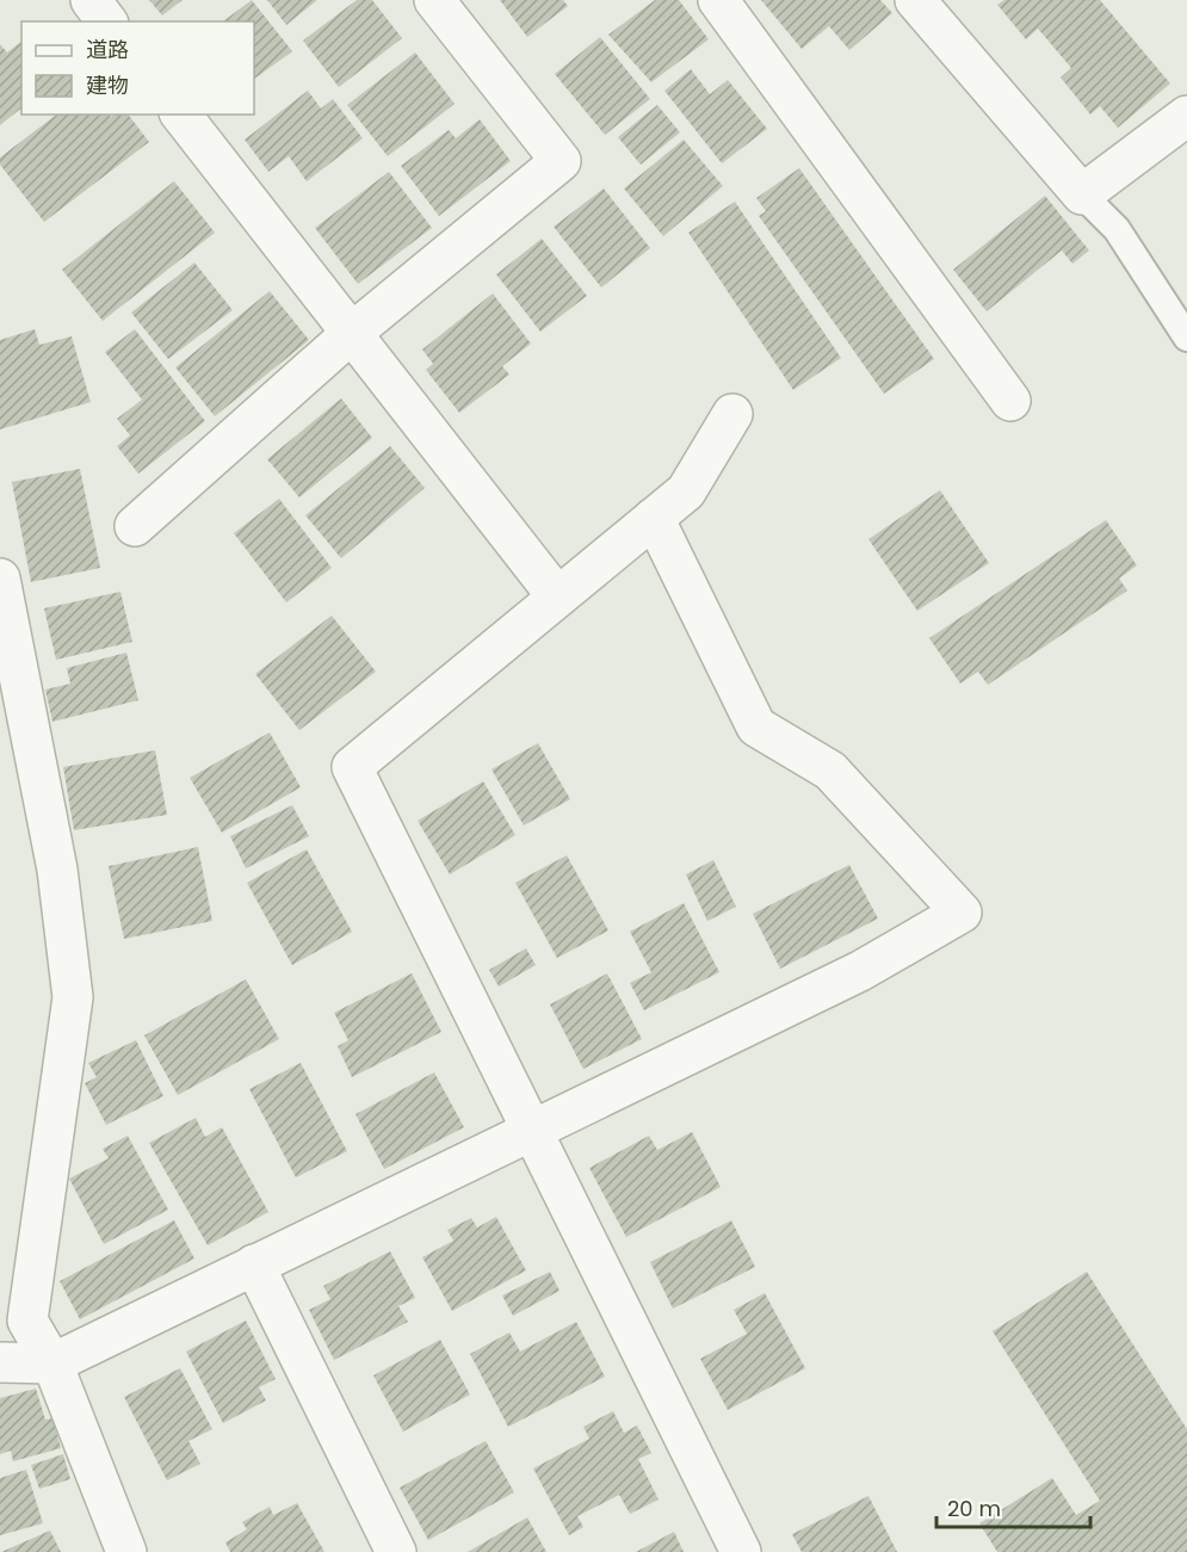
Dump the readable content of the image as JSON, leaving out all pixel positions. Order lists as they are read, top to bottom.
{
  "legend": ["道路", "建物"],
  "scale_bar": "20 m"
}
